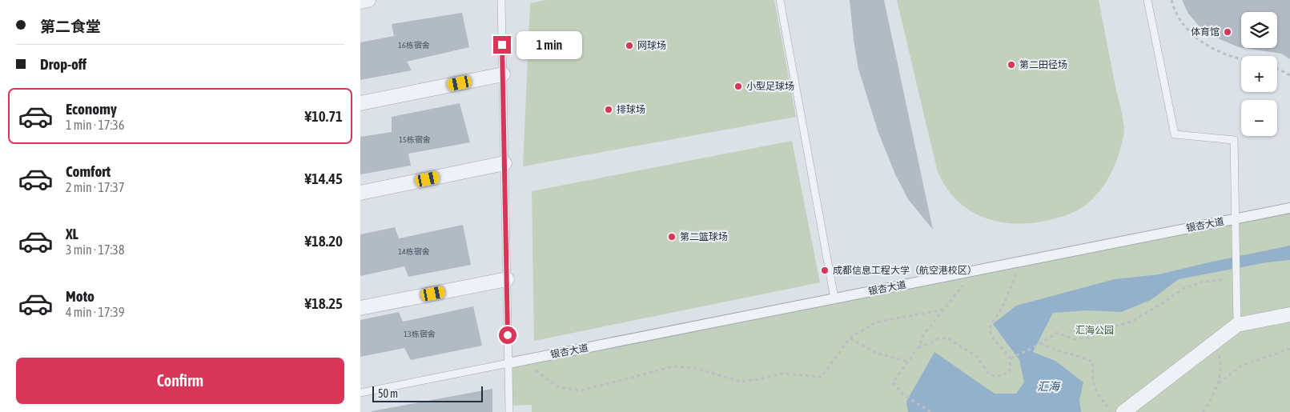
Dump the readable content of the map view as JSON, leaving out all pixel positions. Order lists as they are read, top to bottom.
{
  "streets": {
    "street": ["银杏大道"]
  },
  "water": ["汇海"],
  "parks": ["汇海公园"],
  "places": [
    "体育馆",
    "网球场",
    "第二田径场",
    "小型足球场",
    "排球场",
    "第二篮球场",
    "成都信息工程大学（航空港校区）"
  ],
  "house_numbers": [
    "16栋宿舍",
    "15栋宿舍",
    "14栋宿舍",
    "13栋宿舍"
  ],
  "scale_bar": "50 m",
  "page": {
    "banner": ["第二食堂", "Drop-off"],
    "map_buttons": ["+", "−"],
    "bubble": "1 min",
    "list": [
      {
        "name": "Economy",
        "note": "1 min · 17:36",
        "value": "¥10.71"
      },
      {
        "name": "Comfort",
        "note": "2 min · 17:37",
        "value": "¥14.45"
      },
      {
        "name": "XL",
        "note": "3 min · 17:38",
        "value": "¥18.20"
      },
      {
        "name": "Moto",
        "note": "4 min · 17:39",
        "value": "¥18.25"
      }
    ],
    "buttons": "Confirm",
    "scale": "50 m"
  }
}
